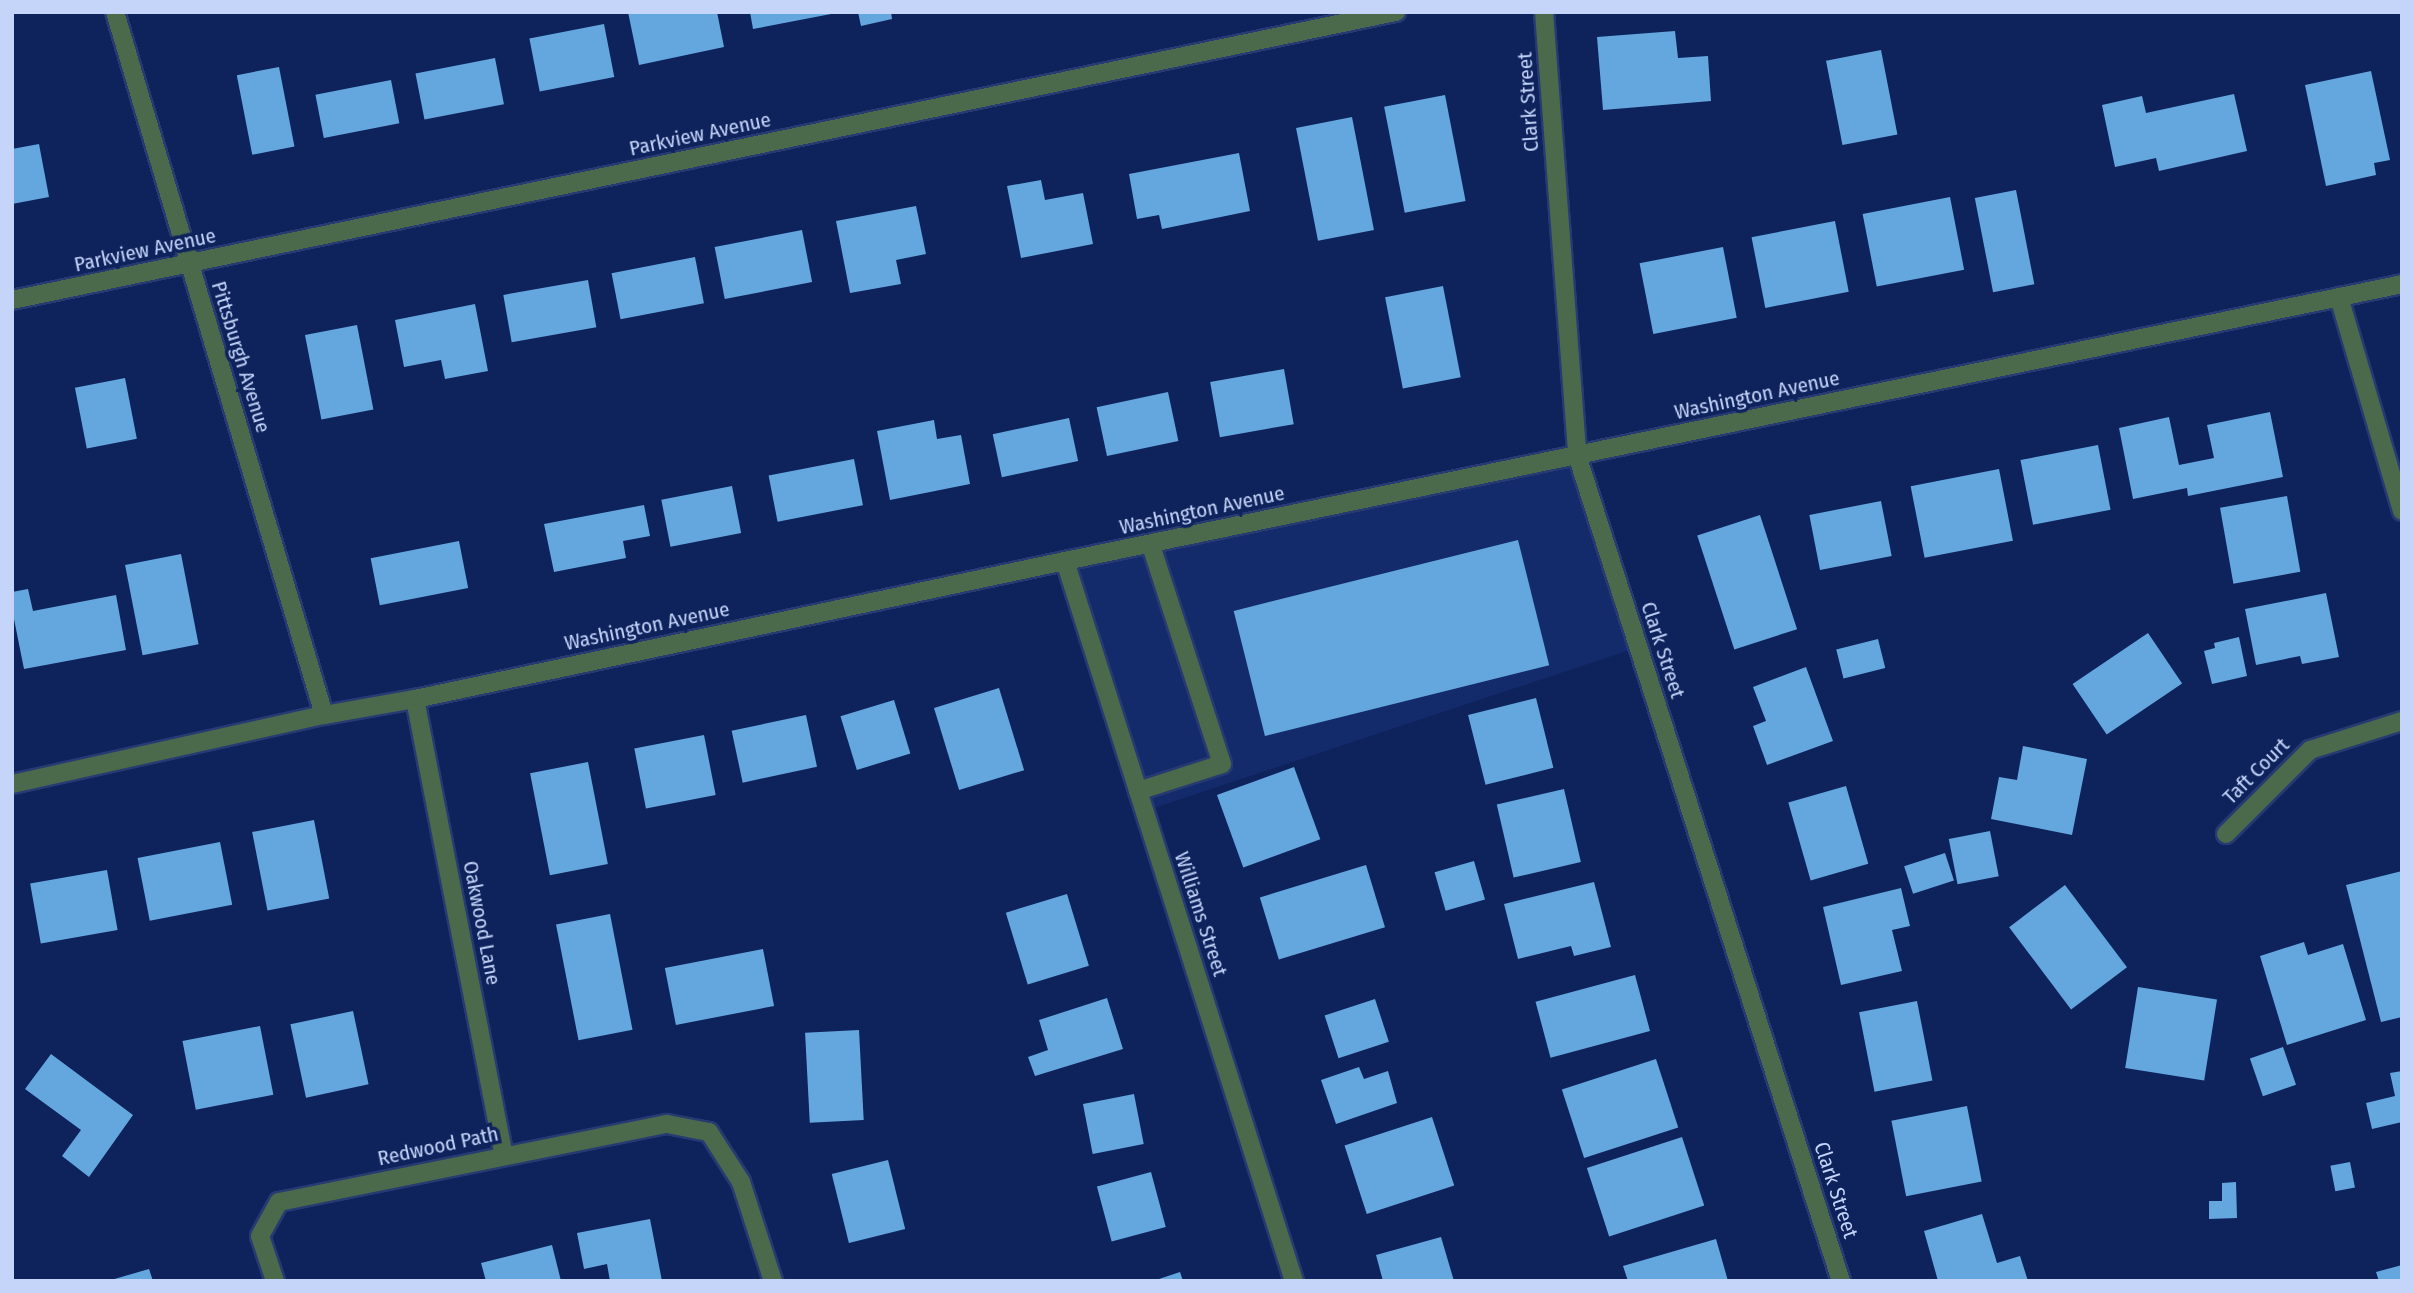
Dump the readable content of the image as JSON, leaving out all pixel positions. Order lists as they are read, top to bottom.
{
  "streets": {
    "street": [
      "Clark Street",
      "Parkview Avenue",
      "Pittsburgh Avenue",
      "Washington Avenue",
      "Taft Court",
      "Williams Street",
      "Oakwood Lane",
      "Redwood Path"
    ]
  },
  "crossings": [
    ["Clark Street", "Washington Avenue"],
    ["Parkview Avenue", "Pittsburgh Avenue"],
    ["Pittsburgh Avenue", "Washington Avenue"],
    ["Washington Avenue", "Williams Street"],
    ["Washington Avenue", "Oakwood Lane"],
    ["Oakwood Lane", "Redwood Path"]
  ]
}
